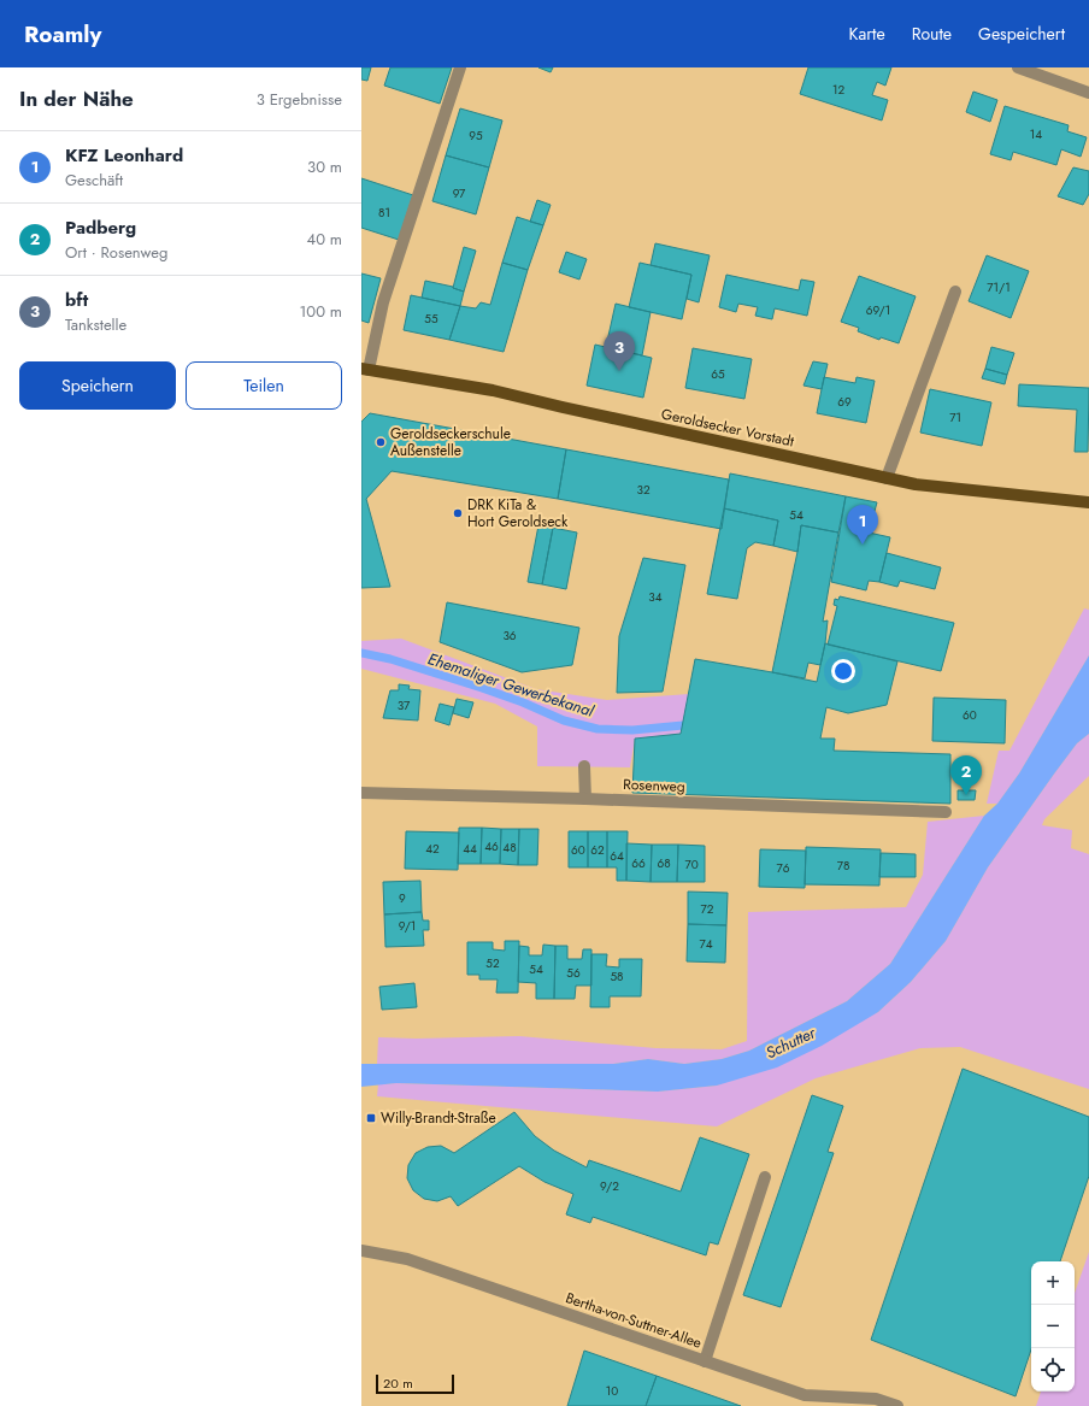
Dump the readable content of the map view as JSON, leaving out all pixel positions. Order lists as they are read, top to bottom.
{
  "streets": {
    "main road": ["Geroldsecker Vorstadt"],
    "street": ["Rosenweg", "Bertha-von-Suttner-Allee"]
  },
  "water": ["Ehemaliger Gewerbekanal", "Schutter"],
  "places": {
    "other": ["Geroldseckerschule Außenstelle", "DRK KiTa & Hort Geroldseck"],
    "transit": ["Willy-Brandt-Straße"]
  },
  "house_numbers": [
    "12",
    "14",
    "95",
    "97",
    "81",
    "71/1",
    "69/1",
    "55",
    "65",
    "69",
    "71",
    "32",
    "54",
    "34",
    "36",
    "37",
    "60",
    "46",
    "48",
    "42",
    "44",
    "60",
    "62",
    "64",
    "66",
    "68",
    "70",
    "78",
    "76",
    "9",
    "72",
    "9/1",
    "74",
    "52",
    "54",
    "56",
    "58",
    "9/2",
    "10"
  ],
  "scale_bar": "20 m",
  "page": {
    "header": "Roamly",
    "nav": ["Karte", "Route", "Gespeichert"],
    "heading": ["In der Nähe", "3 Ergebnisse"],
    "list": [
      {
        "mark": "1",
        "name": "KFZ Leonhard",
        "note": "Geschäft",
        "value": "30 m"
      },
      {
        "mark": "2",
        "name": "Padberg",
        "note": "Ort · Rosenweg",
        "value": "40 m"
      },
      {
        "mark": "3",
        "name": "bft",
        "note": "Tankstelle",
        "value": "100 m"
      }
    ],
    "pins": ["3", "1", "2"],
    "buttons": ["Speichern", "Teilen"],
    "map_buttons": ["+", "−"],
    "scale": "20 m"
  }
}
